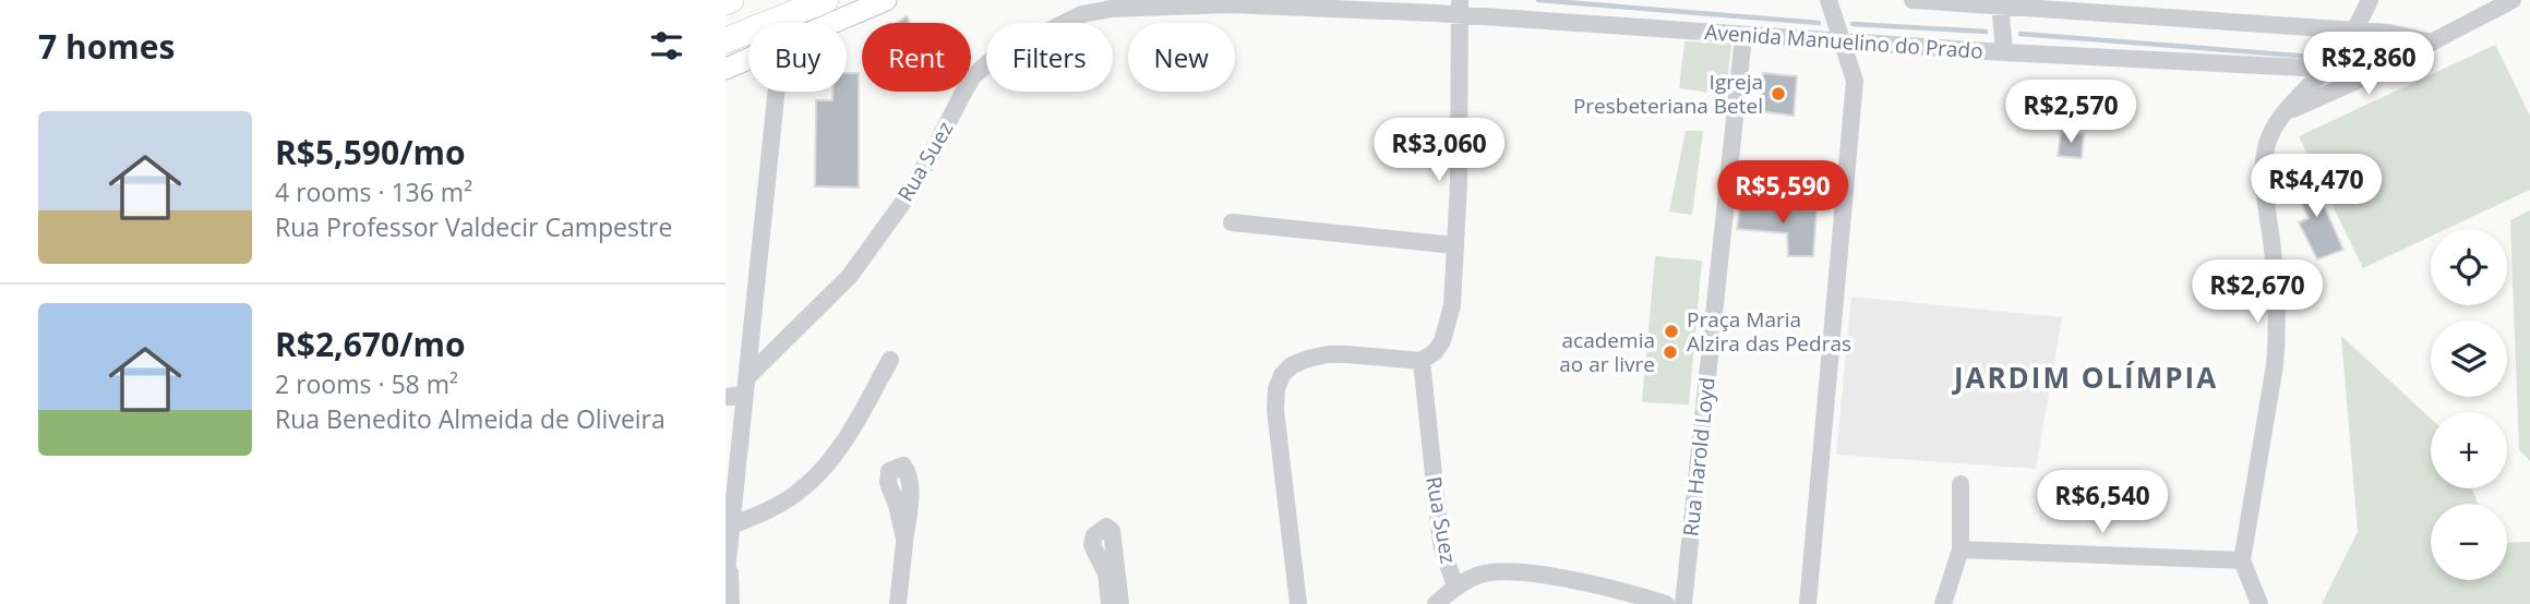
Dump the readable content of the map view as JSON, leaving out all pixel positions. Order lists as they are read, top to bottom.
{
  "streets": {
    "street": ["Avenida Manuelino do Prado", "Rua Suez", "Rua Harold Loyd"]
  },
  "crossings": [
    ["Avenida Manuelino do Prado", "Rua Suez"],
    ["Avenida Manuelino do Prado", "Rua Harold Loyd"]
  ],
  "districts": ["JARDIM OLÍMPIA"],
  "places": ["Igreja Presbeteriana Betel", "Praça Maria Alzira das Pedras", "academia ao ar livre"],
  "page": {
    "heading": "7 homes",
    "chip": [
      "Buy",
      "Rent",
      "Filters",
      "New"
    ],
    "price": [
      "R$2,860",
      "R$2,570",
      "R$3,060",
      "R$4,470",
      "R$5,590",
      "R$2,670",
      "R$6,540"
    ],
    "list": [
      {
        "name": "R$5,590/mo",
        "note": "4 rooms · 136 m² · Rua Professor Valdecir Campestre"
      },
      {
        "name": "R$2,670/mo",
        "note": "2 rooms · 58 m² · Rua Benedito Almeida de Oliveira"
      }
    ],
    "map_buttons": ["+", "−"]
  }
}
